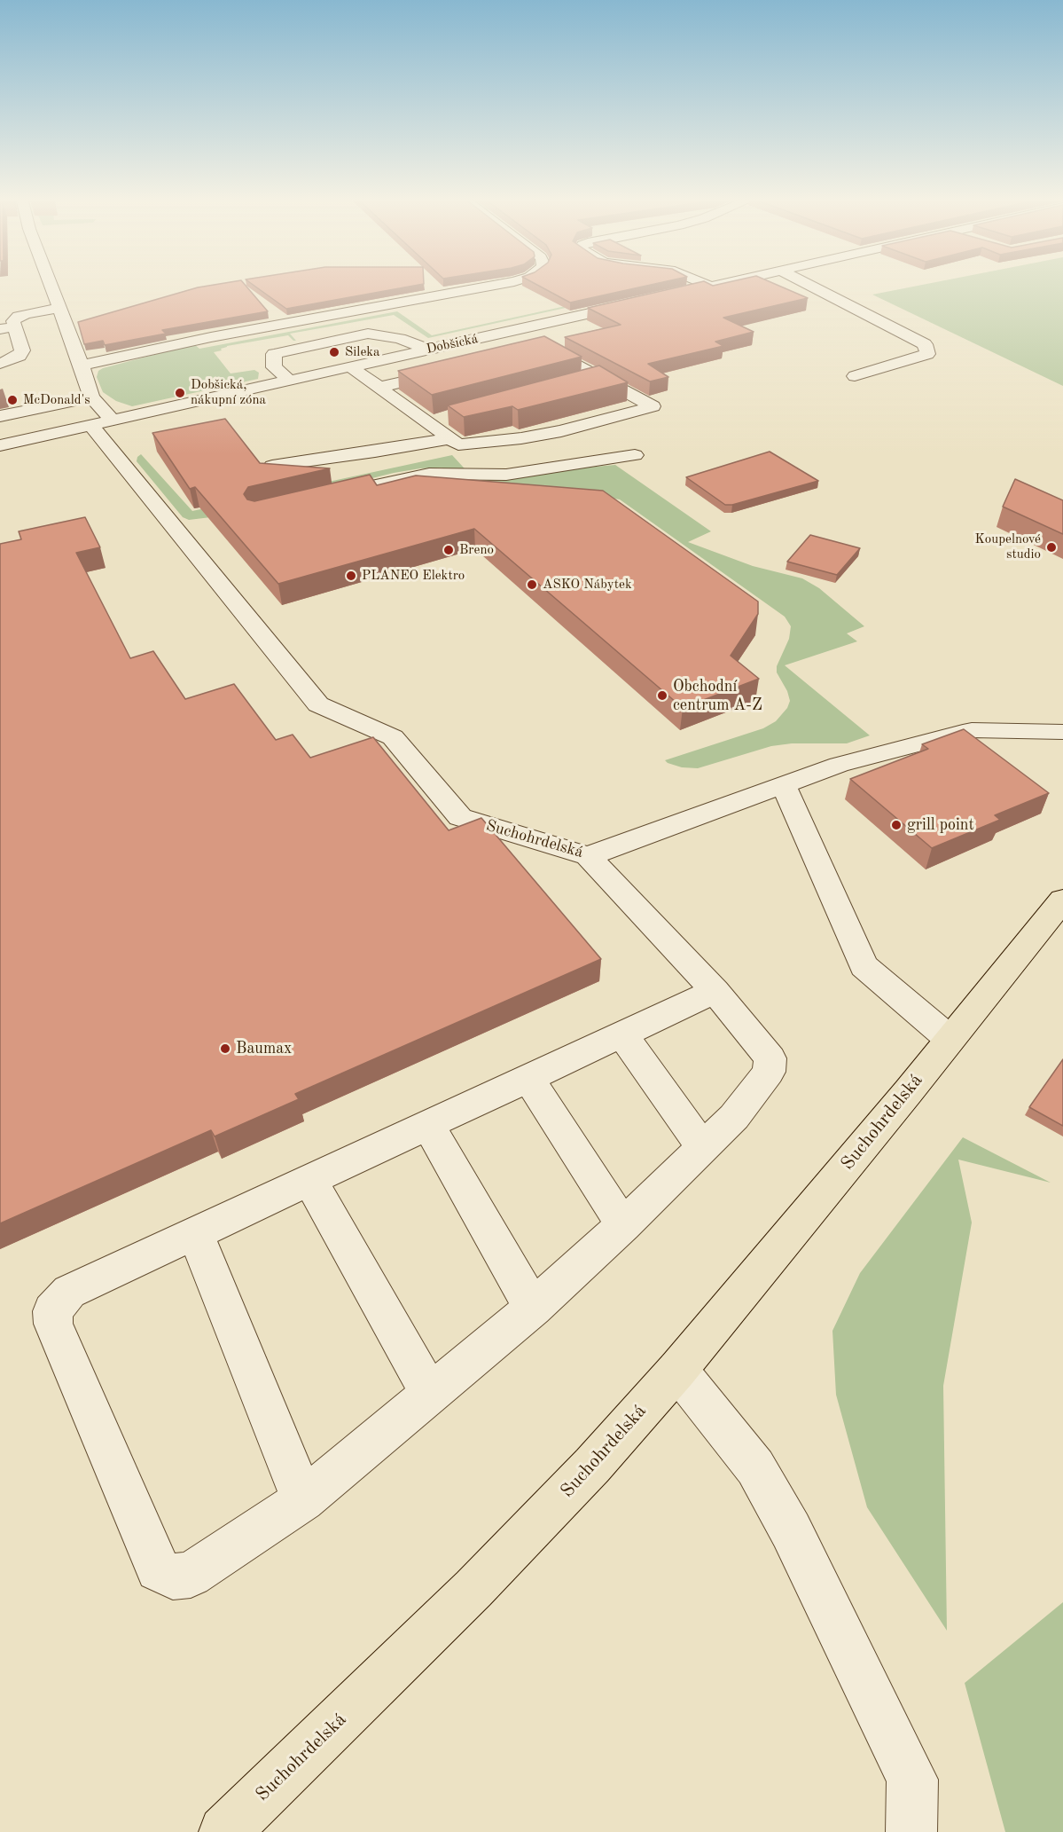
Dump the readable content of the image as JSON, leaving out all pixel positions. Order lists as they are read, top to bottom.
{
  "streets": {
    "main road": ["Suchohrdelská"],
    "street": ["Dobšická"]
  },
  "crossings": [
    ["Dobšická", "Suchohrdelská"]
  ],
  "places": [
    "Sileka",
    "Dobšická, nákupní zóna",
    "McDonald's",
    "Koupelnové studio",
    "Breno",
    "PLANEO Elektro",
    "ASKO Nábytek",
    "Obchodní centrum A-Z",
    "grill point",
    "Baumax"
  ]
}
